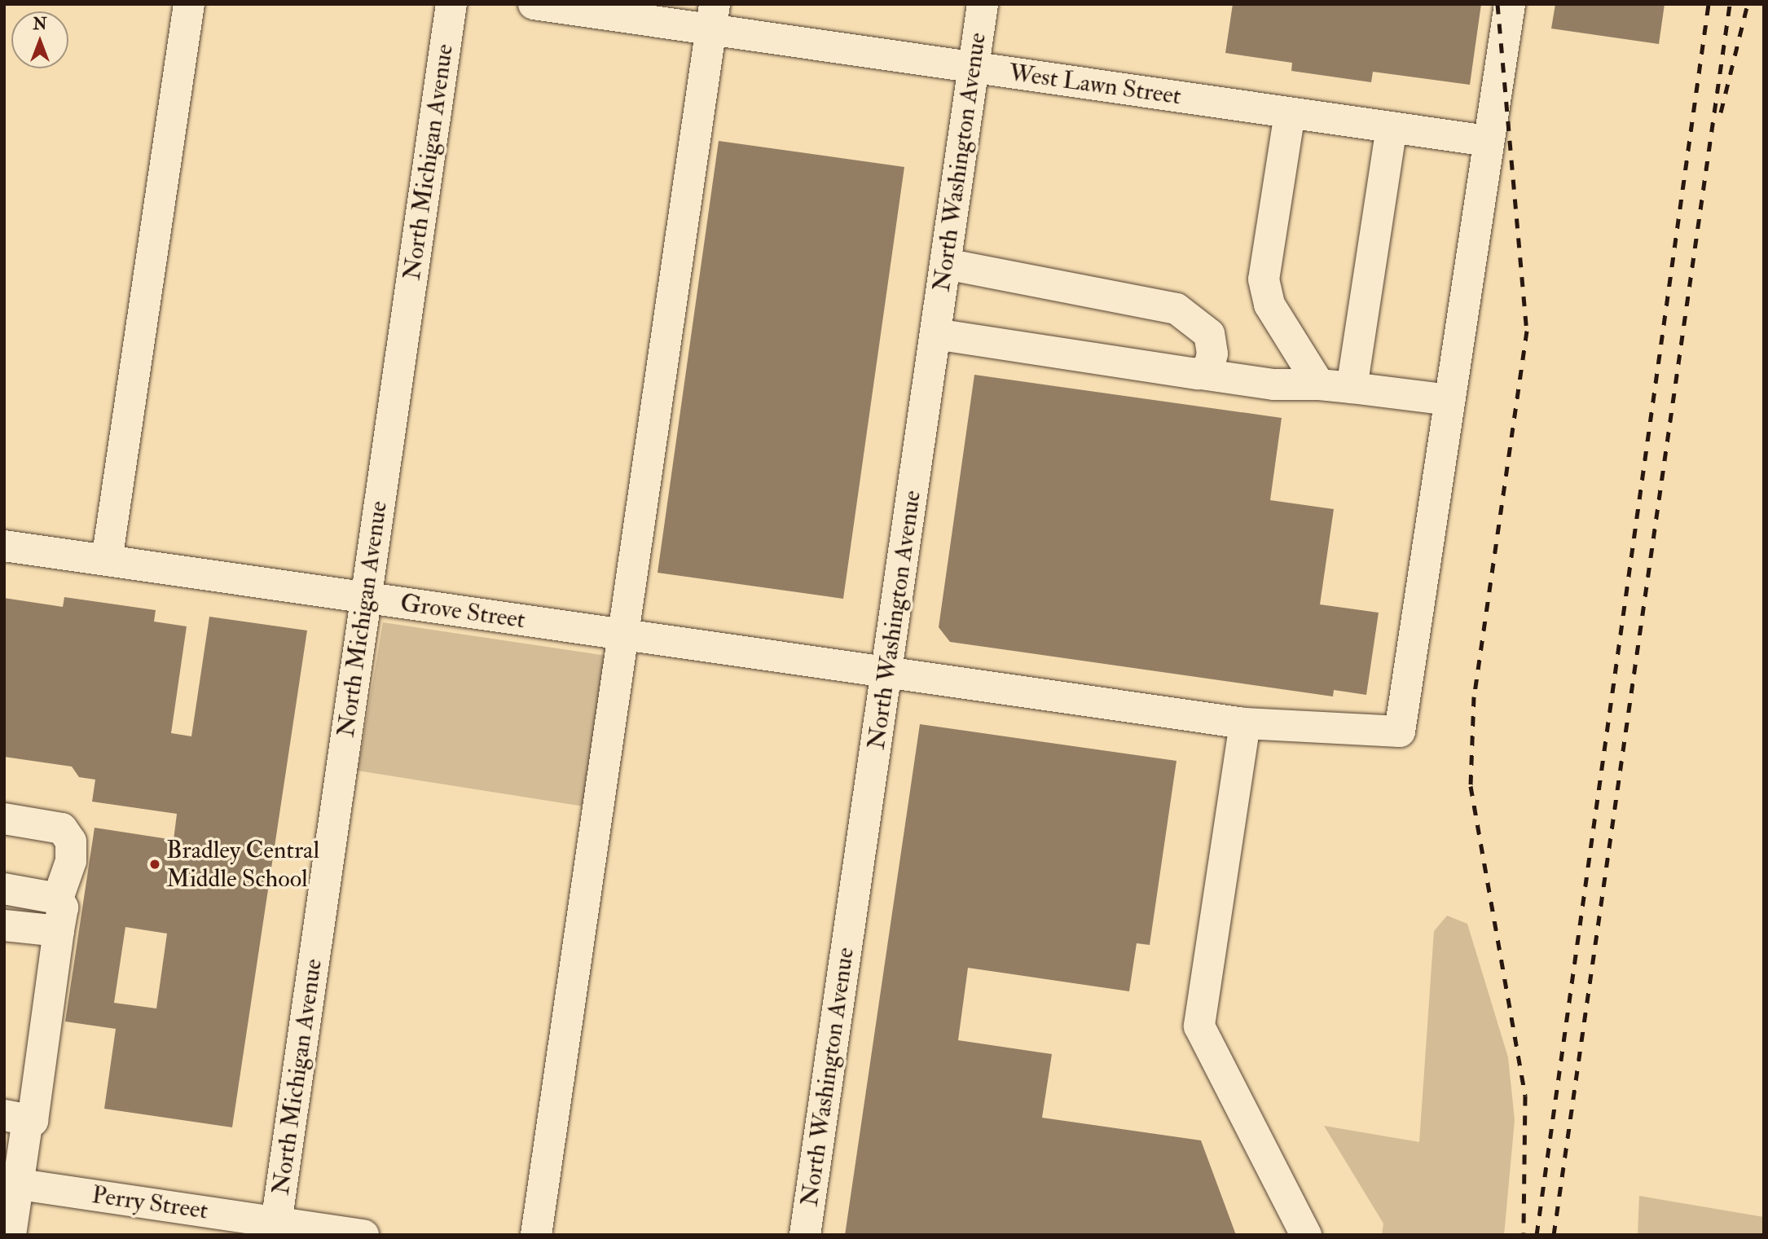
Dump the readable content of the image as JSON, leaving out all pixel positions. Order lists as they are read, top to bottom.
{
  "streets": {
    "street": [
      "West Lawn Street",
      "North Michigan Avenue",
      "North Washington Avenue",
      "Grove Street",
      "Perry Street"
    ]
  },
  "crossings": [
    ["West Lawn Street", "North Washington Avenue"],
    ["North Michigan Avenue", "Grove Street"],
    ["North Michigan Avenue", "Perry Street"],
    ["North Washington Avenue", "Grove Street"]
  ],
  "places": ["Bradley Central Middle School"],
  "north": "top"
}
